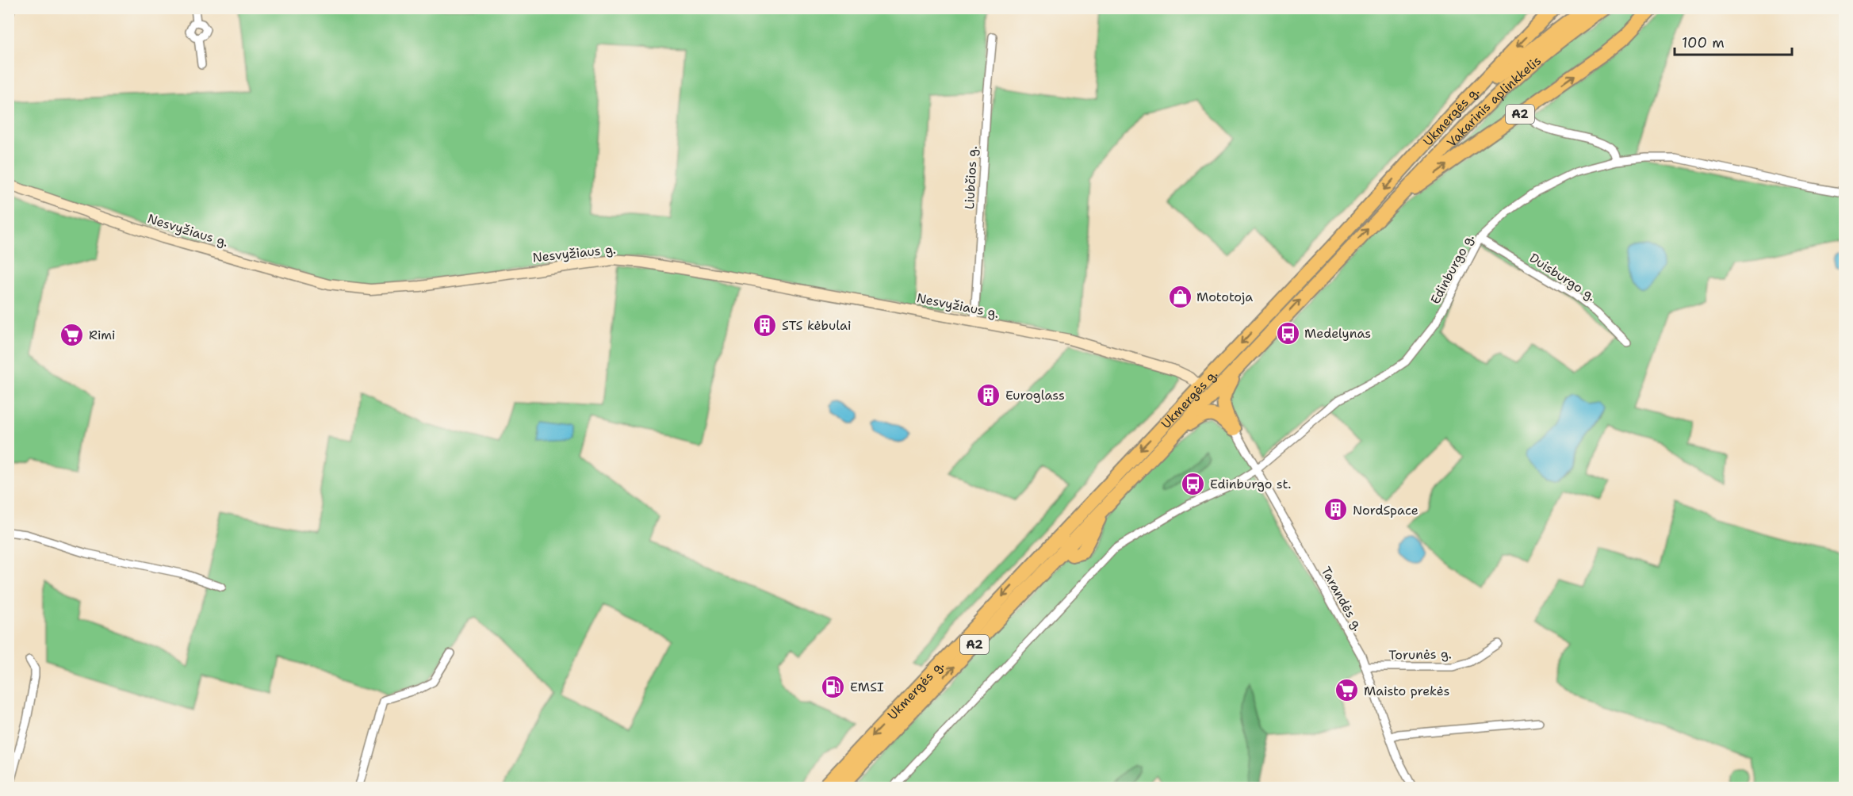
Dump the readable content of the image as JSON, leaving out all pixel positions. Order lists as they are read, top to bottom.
{
  "streets": {
    "highway": ["Vakarinis aplinkkelis", "A2", "Ukmergės g."],
    "street": [
      "Liubčios g.",
      "Nesvyžiaus g.",
      "Edinburgo g.",
      "Duisburgo g.",
      "Tarandės g.",
      "Torunės g."
    ]
  },
  "crossings": [
    ["Vakarinis aplinkkelis", "A2"],
    ["Vakarinis aplinkkelis", "Ukmergės g."],
    ["A2", "Ukmergės g."],
    ["Ukmergės g.", "Nesvyžiaus g."],
    ["Liubčios g.", "Nesvyžiaus g."],
    ["Edinburgo g.", "Duisburgo g."],
    ["Edinburgo g.", "Tarandės g."],
    ["Tarandės g.", "Torunės g."]
  ],
  "places": {
    "shop": ["Mototoja"],
    "building": ["STS kėbulai", "Euroglass", "NordSpace"],
    "bus stop": ["Medelynas", "Edinburgo st."],
    "supermarket": ["Rimi", "Maisto prekės"],
    "fuel station": ["EMSI"]
  },
  "scale_bar": "100 m"
}
